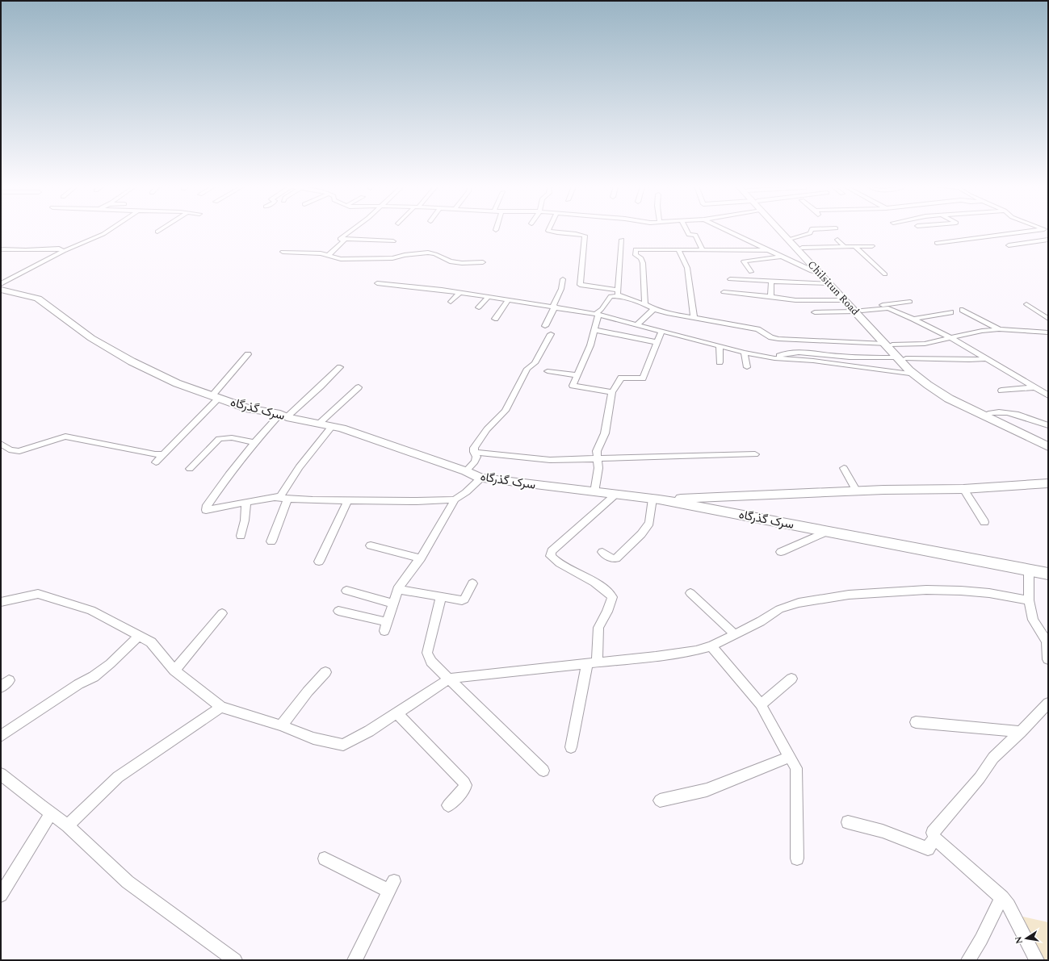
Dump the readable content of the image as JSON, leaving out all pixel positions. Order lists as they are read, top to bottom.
{
  "streets": {
    "main road": ["Chilsitun Road", "سرک گذرگاه"]
  },
  "north": "left"
}
